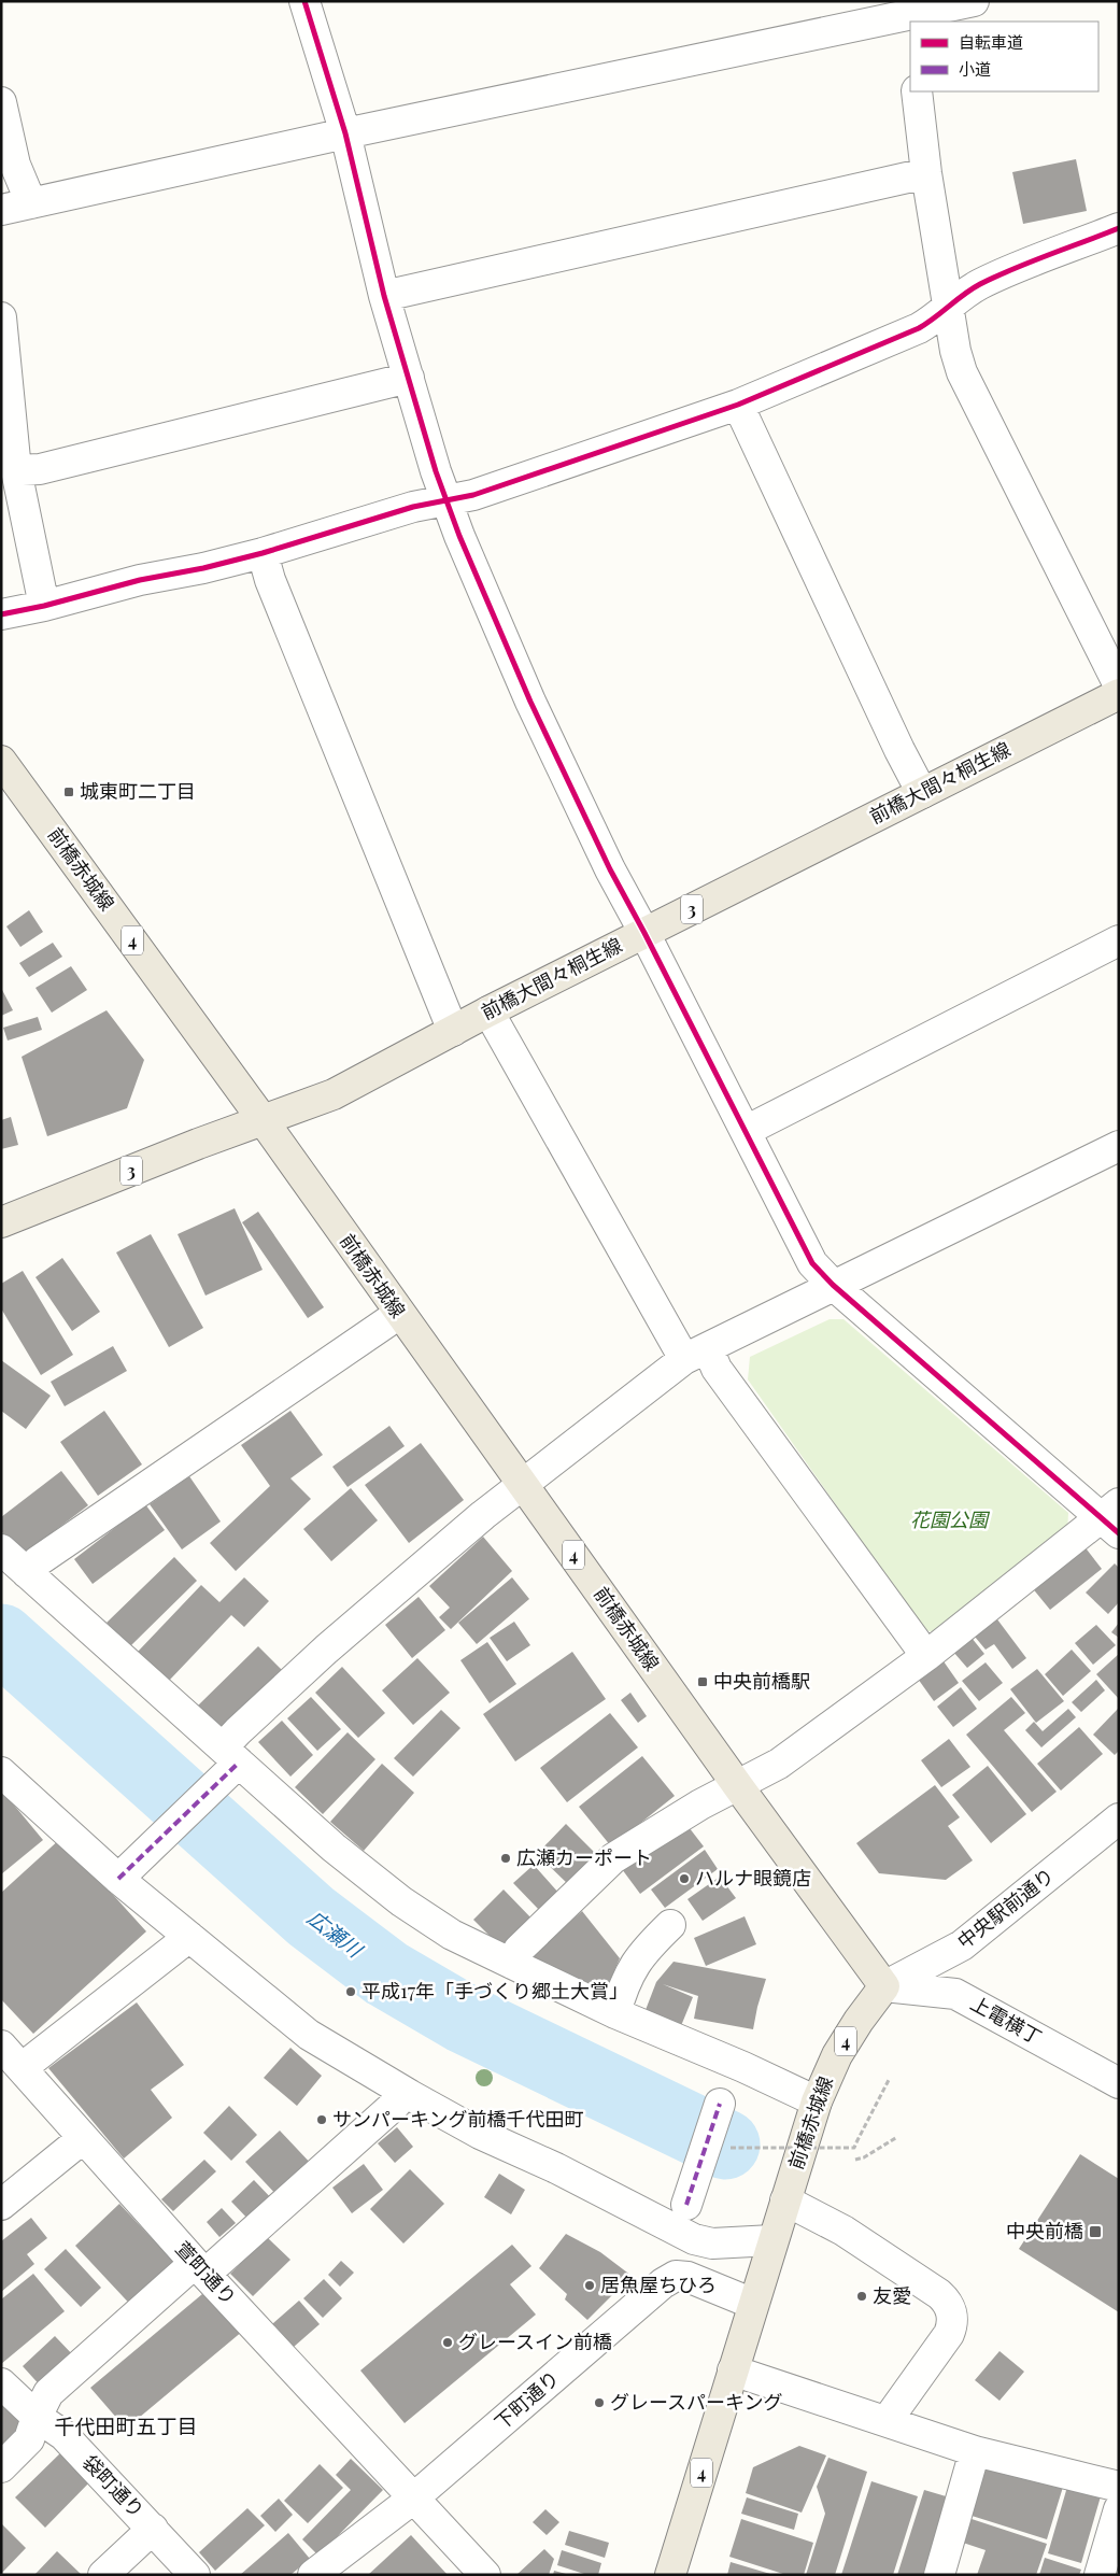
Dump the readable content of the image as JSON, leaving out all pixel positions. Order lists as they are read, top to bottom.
{
  "streets": {
    "main road": [
      "前橋大間々桐生線",
      "前橋赤城線",
      "3",
      "4"
    ],
    "street": [
      "中央駅前通り",
      "上電横丁",
      "萱町通り",
      "下町通り",
      "袋町通り"
    ]
  },
  "crossings": [
    ["前橋大間々桐生線", "前橋赤城線"],
    ["前橋赤城線", "中央駅前通り"],
    ["前橋赤城線", "上電横丁"],
    ["中央駅前通り", "上電横丁"],
    ["萱町通り", "下町通り"]
  ],
  "districts": ["千代田町五丁目"],
  "water": ["広瀬川"],
  "parks": ["花園公園"],
  "places": {
    "transit": ["城東町二丁目", "中央前橋駅", "中央前橋"],
    "other": [
      "広瀬カーポート",
      "ハルナ眼鏡店",
      "平成17年「手づくり郷土大賞」",
      "サンパーキング前橋千代田町",
      "居魚屋ちひろ",
      "友愛",
      "グレースイン前橋",
      "グレースパーキング"
    ]
  },
  "legend": ["自転車道", "小道"]
}
